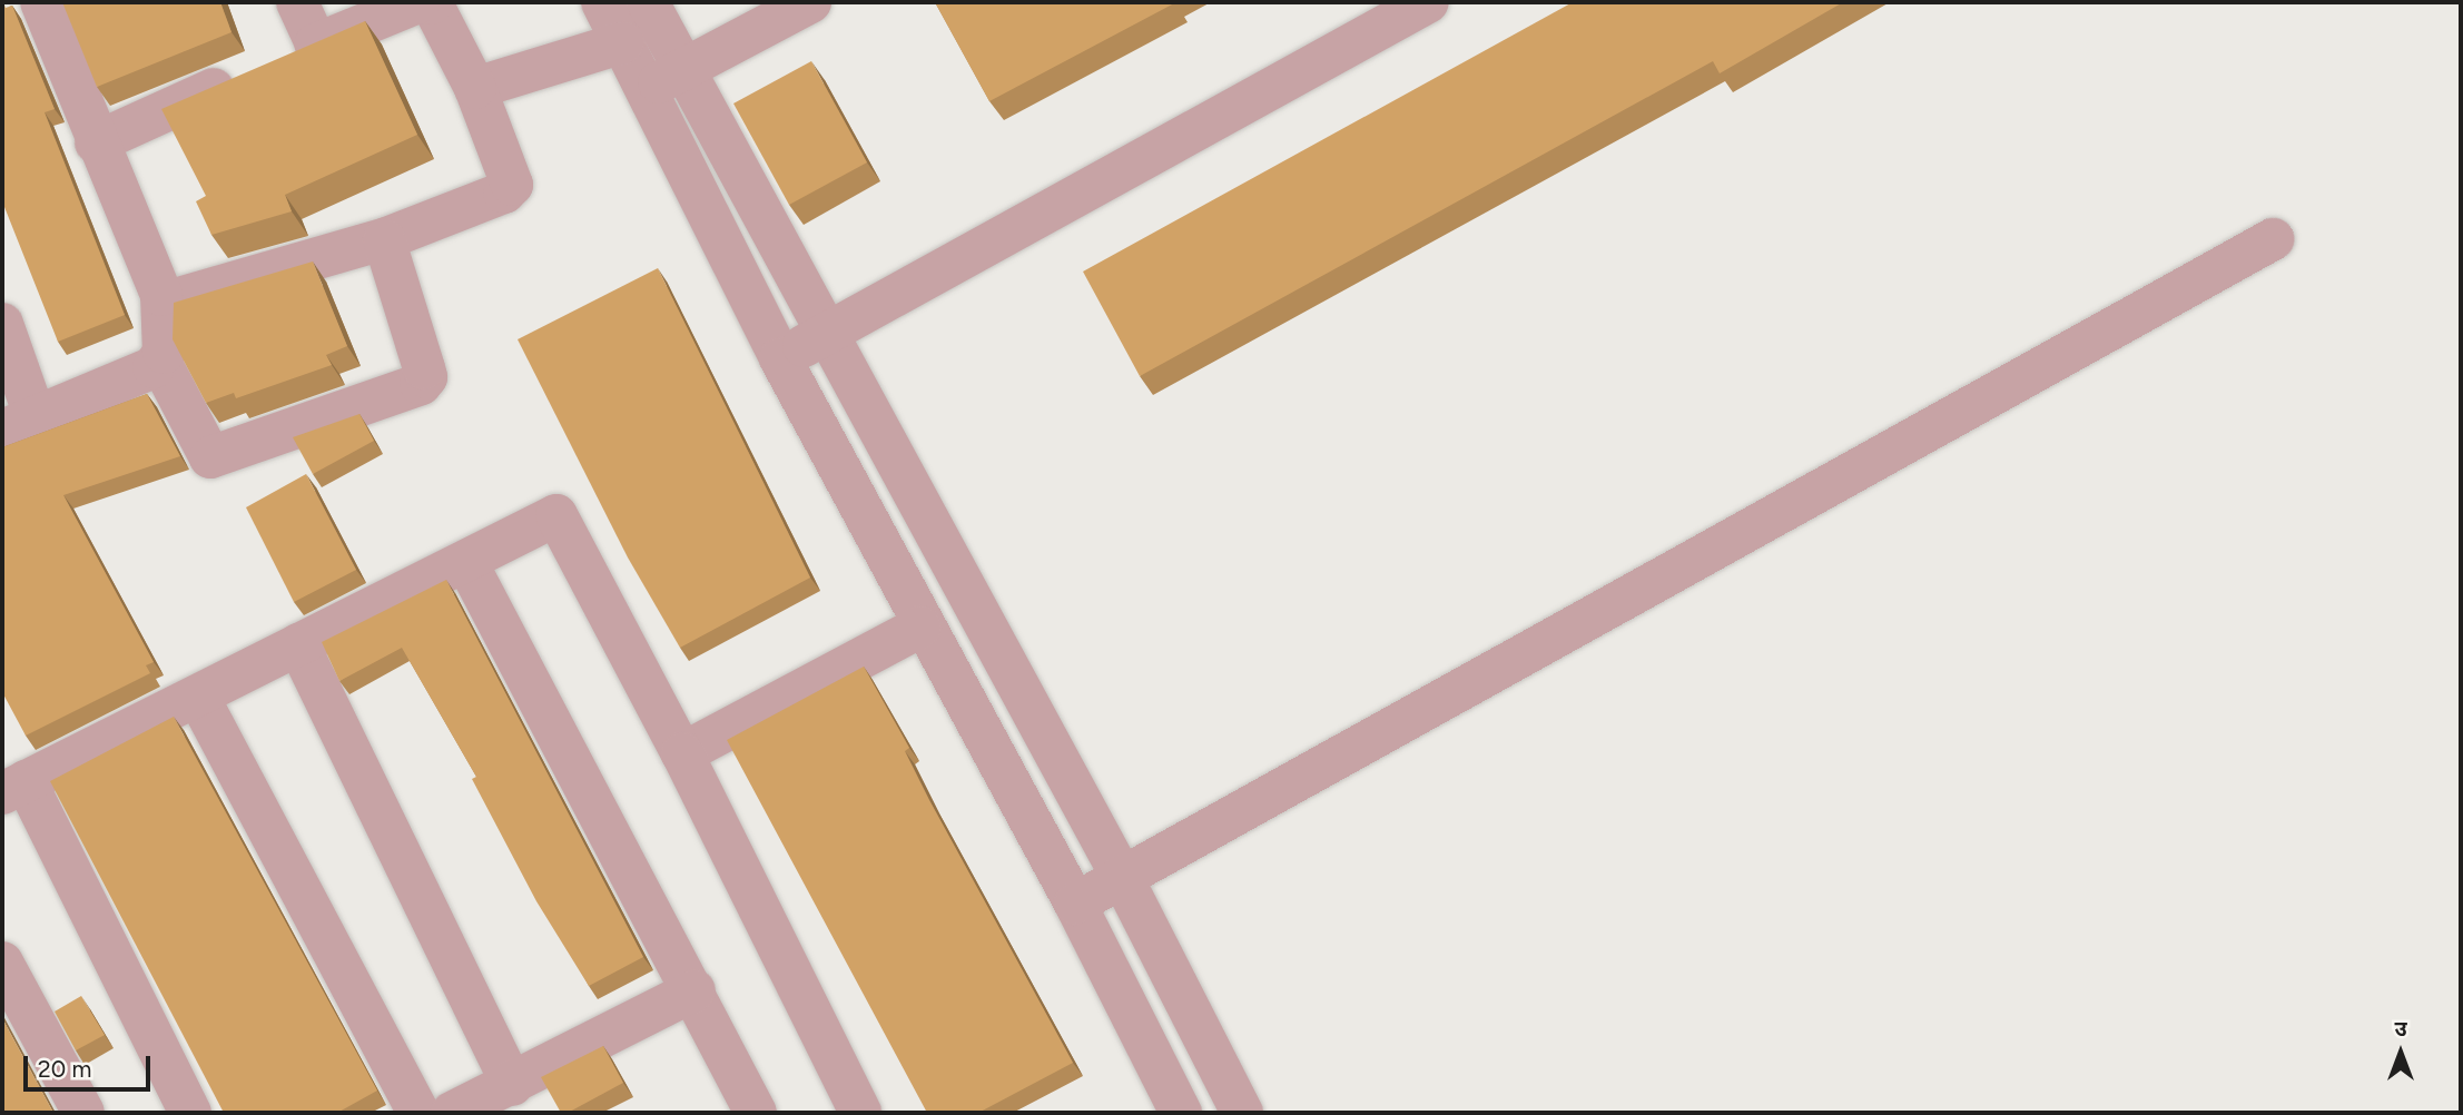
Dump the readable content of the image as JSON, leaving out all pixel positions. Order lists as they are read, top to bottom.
{
  "scale_bar": "20 m",
  "north": "top"
}
